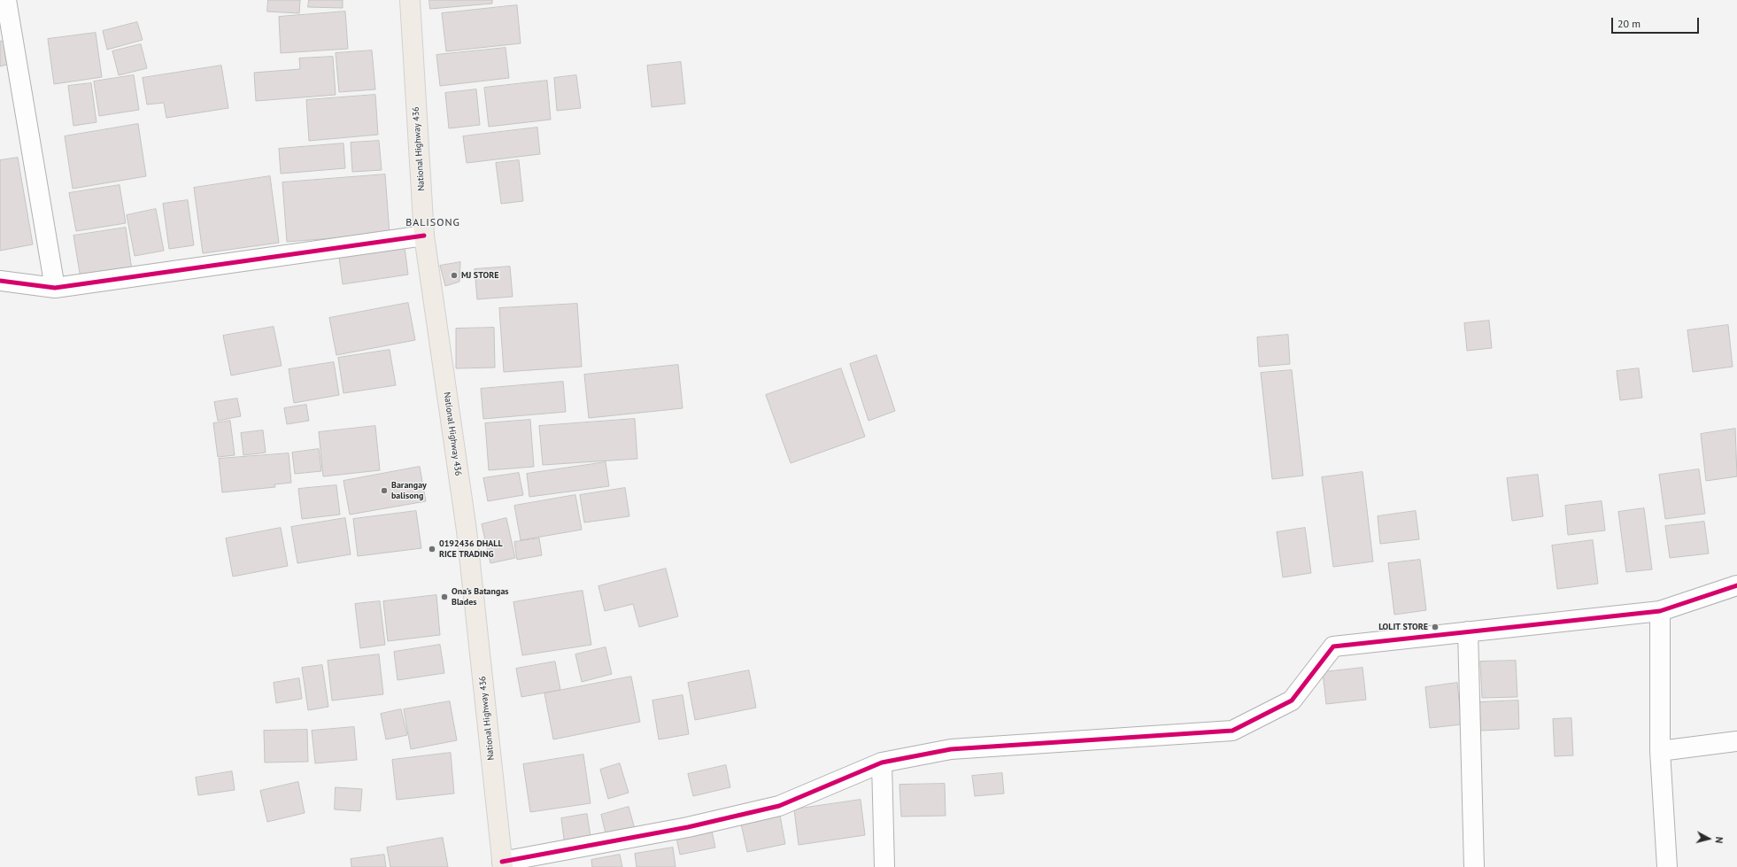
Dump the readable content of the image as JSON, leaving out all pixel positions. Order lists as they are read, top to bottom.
{
  "streets": {
    "main road": ["National Highway 436"]
  },
  "districts": ["BALISONG"],
  "places": [
    "MJ STORE",
    "Barangay balisong",
    "0192436 DHALL RICE TRADING",
    "Ona's Batangas Blades",
    "LOLIT STORE"
  ],
  "scale_bar": "20 m",
  "north": "right"
}
